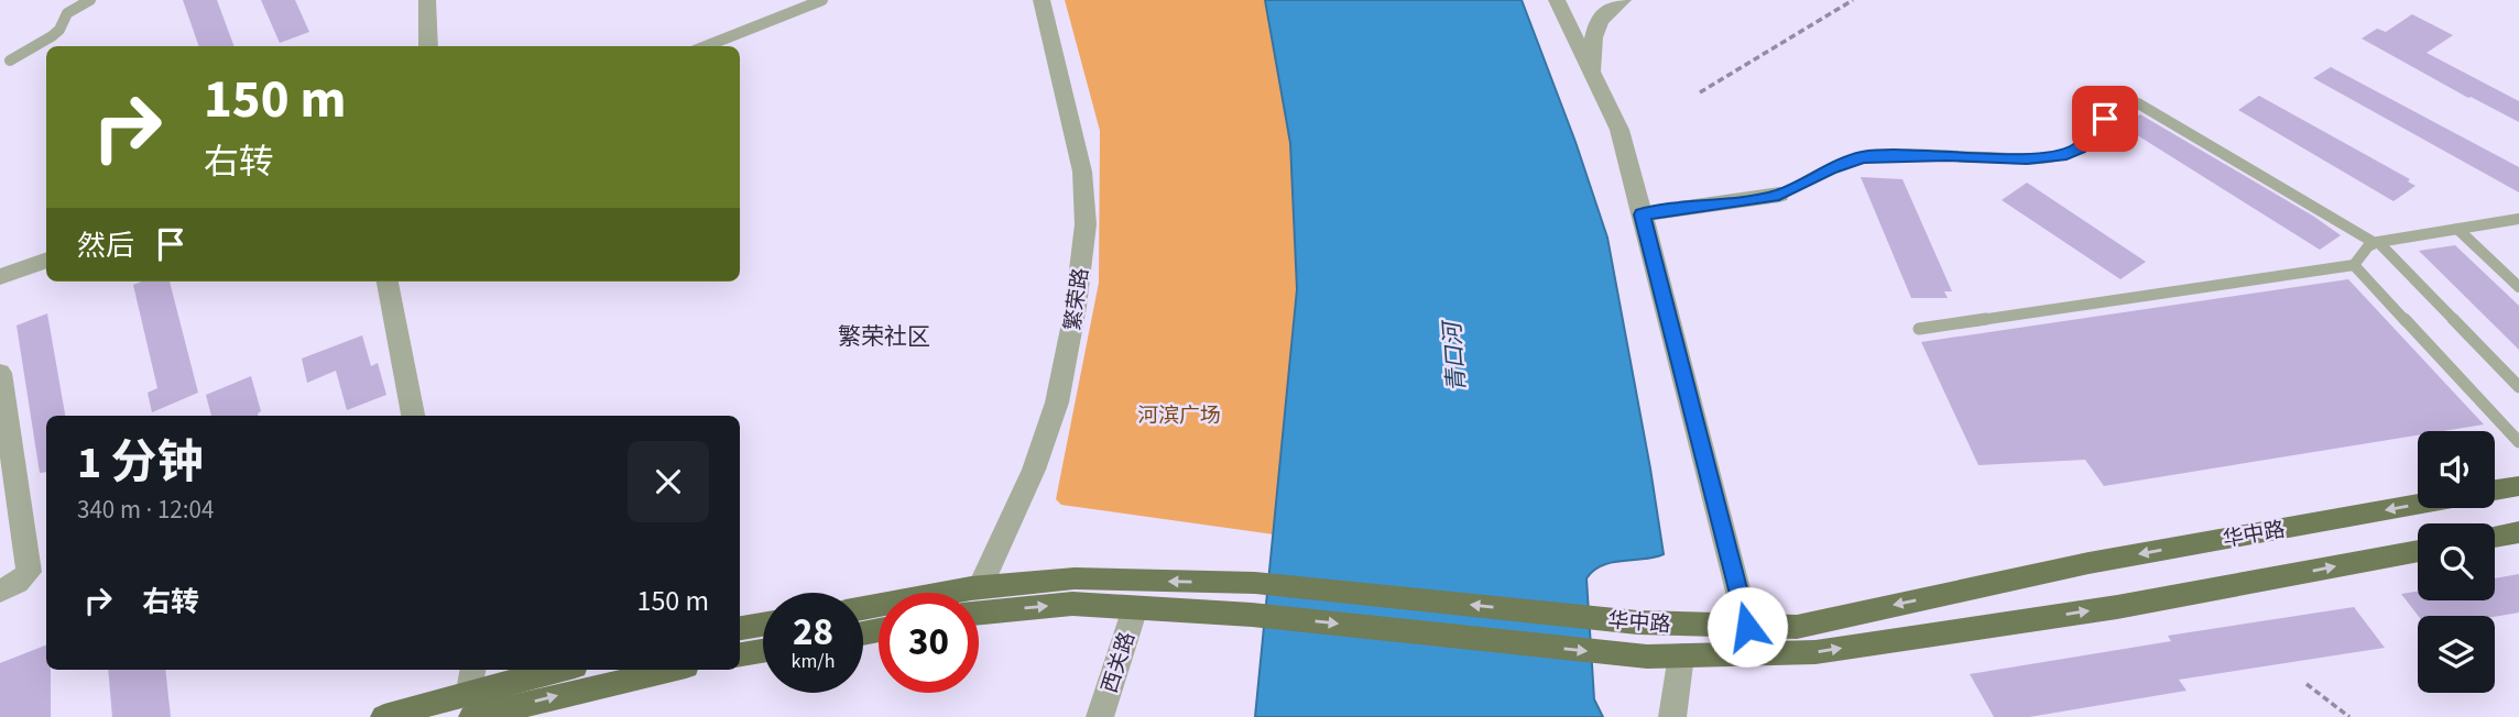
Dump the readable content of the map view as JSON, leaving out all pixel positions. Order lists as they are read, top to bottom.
{
  "streets": {
    "main road": ["华中路"],
    "street": ["繁荣路", "西关路"]
  },
  "crossings": [
    ["繁荣路", "华中路"],
    ["华中路", "西关路"]
  ],
  "districts": ["繁荣社区"],
  "water": ["青口河"],
  "parks": ["河滨广场"],
  "page": {
    "turn": ["150 m", "右转"],
    "then": "然后",
    "heading": ["1 分钟", "340 m · 12:04"],
    "list": [
      {
        "name": "右转",
        "value": "150 m"
      }
    ],
    "speed": "28 km/h",
    "limit": "30"
  }
}
